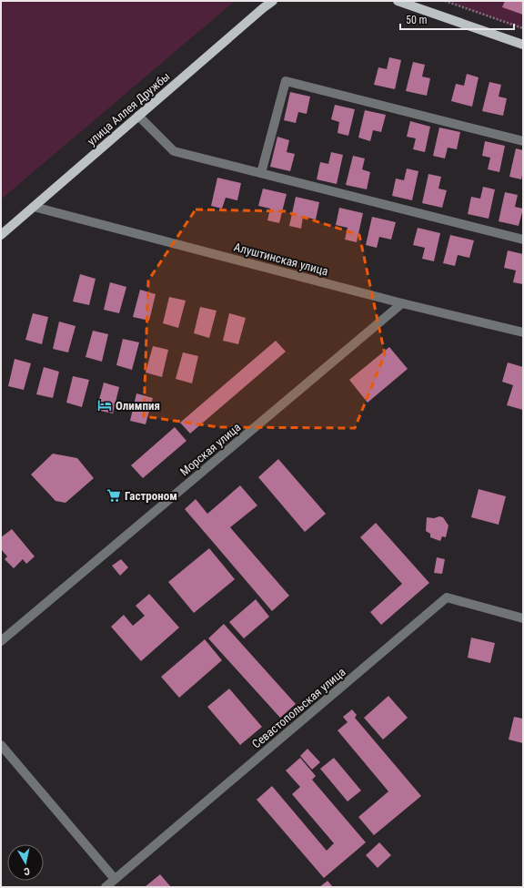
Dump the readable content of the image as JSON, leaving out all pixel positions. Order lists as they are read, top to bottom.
{
  "streets": {
    "main road": ["улица Аллея Дружбы"],
    "street": ["Алуштинская улица", "Морская улица", "Севастопольская улица"]
  },
  "crossings": [
    ["улица Аллея Дружбы", "Алуштинская улица"],
    ["Алуштинская улица", "Морская улица"]
  ],
  "places": {
    "hotel": ["Олимпия"],
    "supermarket": ["Гастроном"]
  },
  "scale_bar": "50 m",
  "north": "bottom"
}
